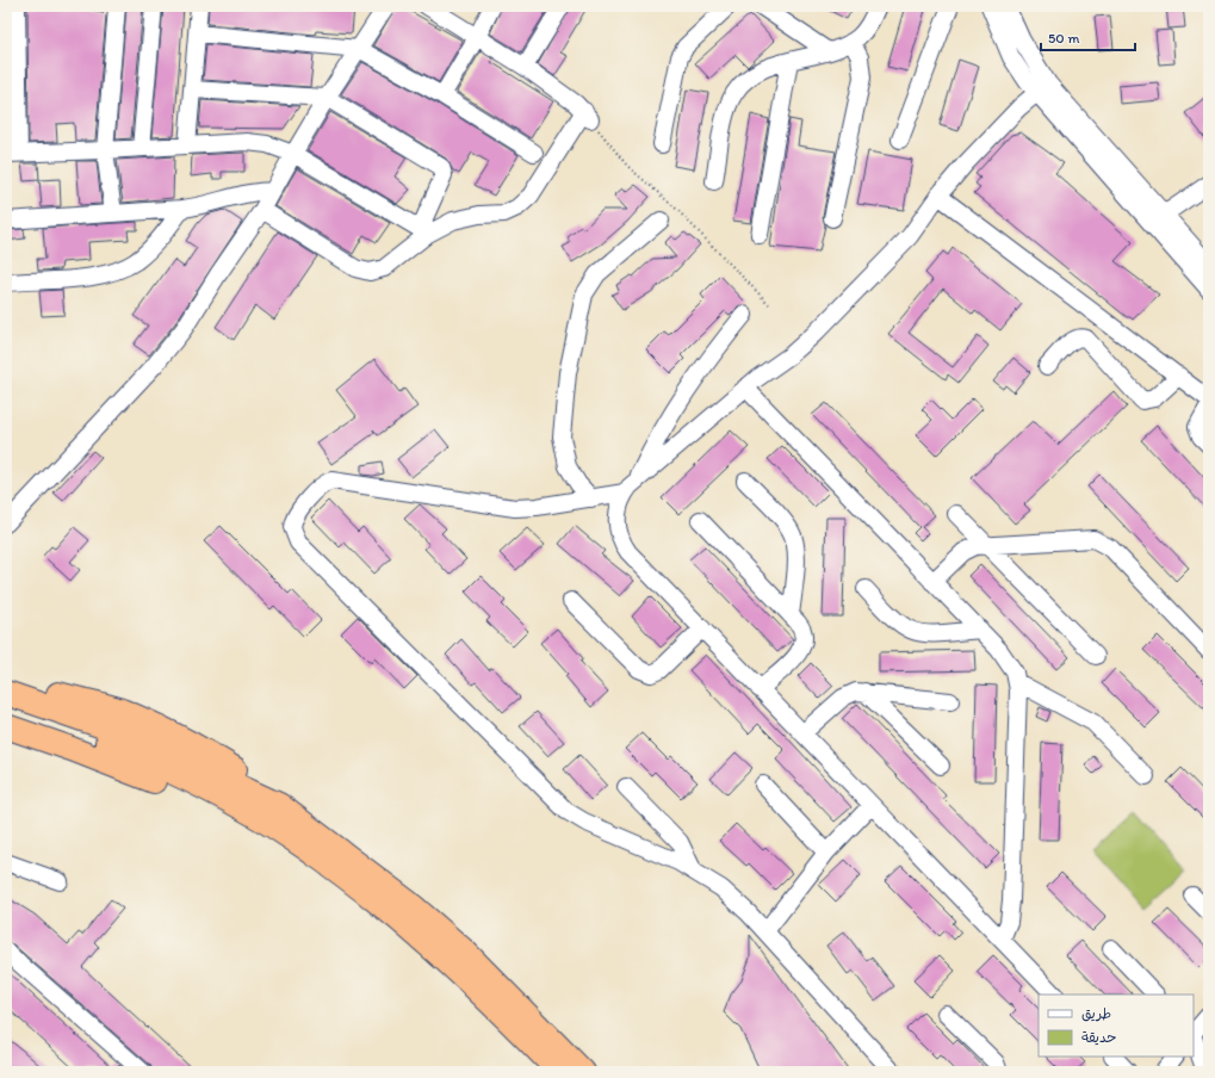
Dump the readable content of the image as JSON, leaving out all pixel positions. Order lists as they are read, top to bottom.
{
  "legend": ["طريق", "حديقة"],
  "scale_bar": "50 m"
}
